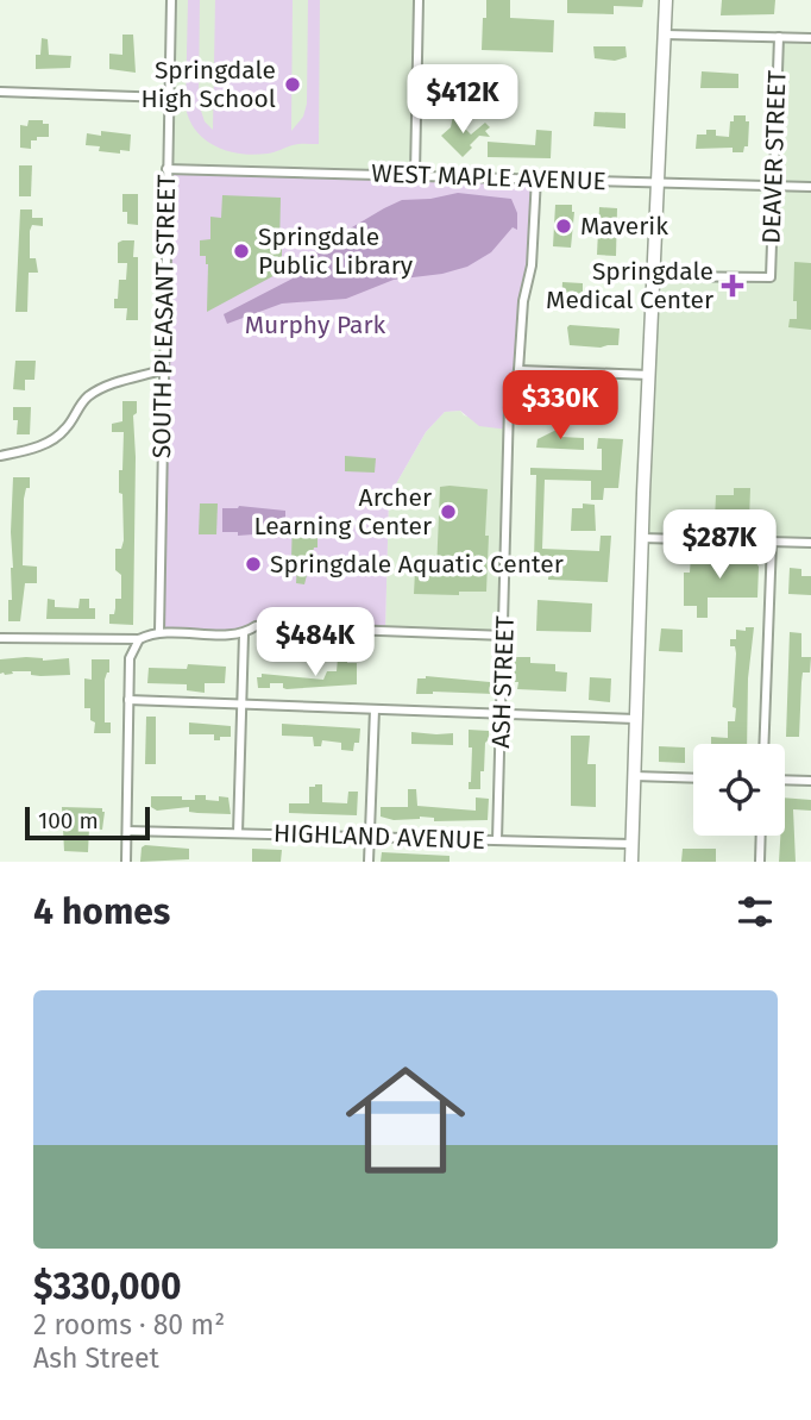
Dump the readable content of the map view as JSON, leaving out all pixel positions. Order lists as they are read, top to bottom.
{
  "streets": {
    "street": [
      "DEAVER STREET",
      "WEST MAPLE AVENUE",
      "SOUTH PLEASANT STREET",
      "ASH STREET",
      "HIGHLAND AVENUE"
    ]
  },
  "crossings": [
    ["DEAVER STREET", "WEST MAPLE AVENUE"],
    ["WEST MAPLE AVENUE", "SOUTH PLEASANT STREET"],
    ["WEST MAPLE AVENUE", "ASH STREET"],
    ["ASH STREET", "HIGHLAND AVENUE"]
  ],
  "parks": ["Murphy Park"],
  "places": {
    "other": [
      "Springdale High School",
      "Maverik",
      "Springdale Public Library",
      "Archer Learning Center",
      "Springdale Aquatic Center"
    ],
    "health": ["Springdale Medical Center"]
  },
  "scale_bar": "100 m",
  "page": {
    "price": [
      "$412K",
      "$330K",
      "$287K",
      "$484K"
    ],
    "scale": "100 m",
    "heading": "4 homes",
    "list": [
      {
        "name": "$330,000",
        "note": "2 rooms · 80 m² · Ash Street"
      }
    ]
  }
}
